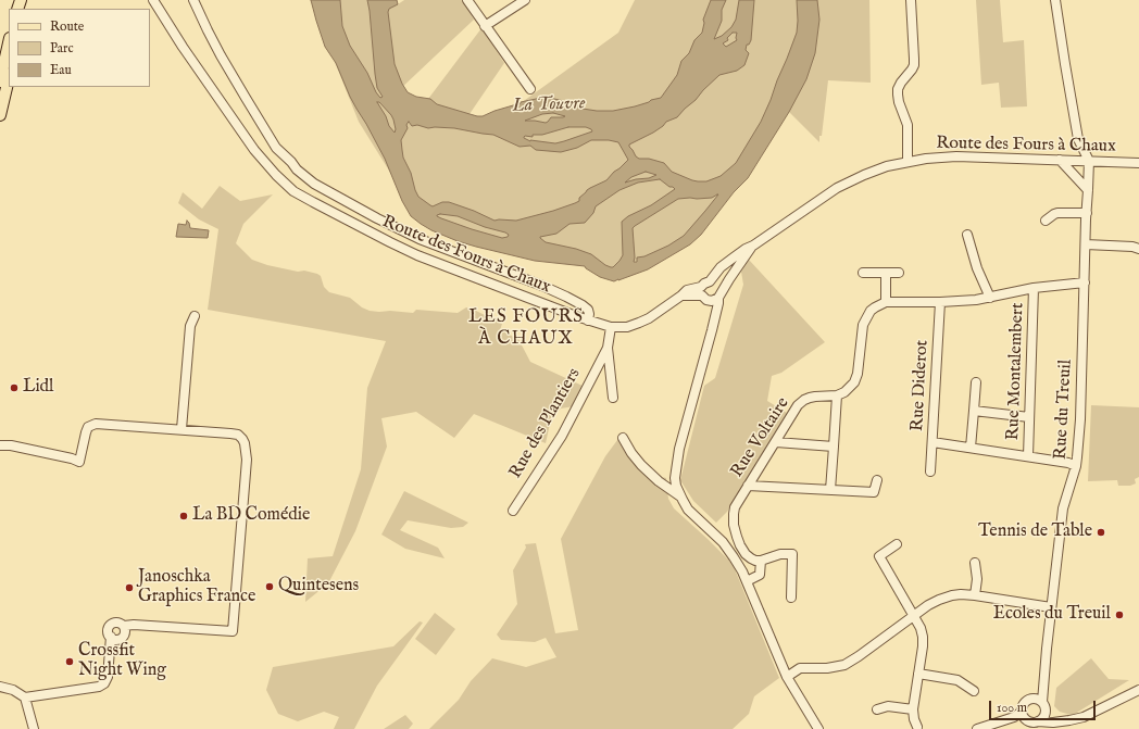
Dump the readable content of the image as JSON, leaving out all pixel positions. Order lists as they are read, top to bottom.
{
  "streets": {
    "street": [
      "Route des Fours à Chaux",
      "Rue Montalembert",
      "Rue Diderot",
      "Rue du Treuil",
      "Rue des Plantiers",
      "Rue Voltaire"
    ]
  },
  "crossings": [
    ["Route des Fours à Chaux", "Rue du Treuil"],
    ["Route des Fours à Chaux", "Rue des Plantiers"]
  ],
  "districts": ["LES FOURS À CHAUX"],
  "water": ["La Touvre"],
  "places": [
    "Lidl",
    "La BD Comédie",
    "Tennis de Table",
    "Quintesens",
    "Janoschka Graphics France",
    "Ecoles du Treuil",
    "Crossfit Night Wing"
  ],
  "legend": ["Route", "Parc", "Eau"],
  "scale_bar": "100 m"
}
